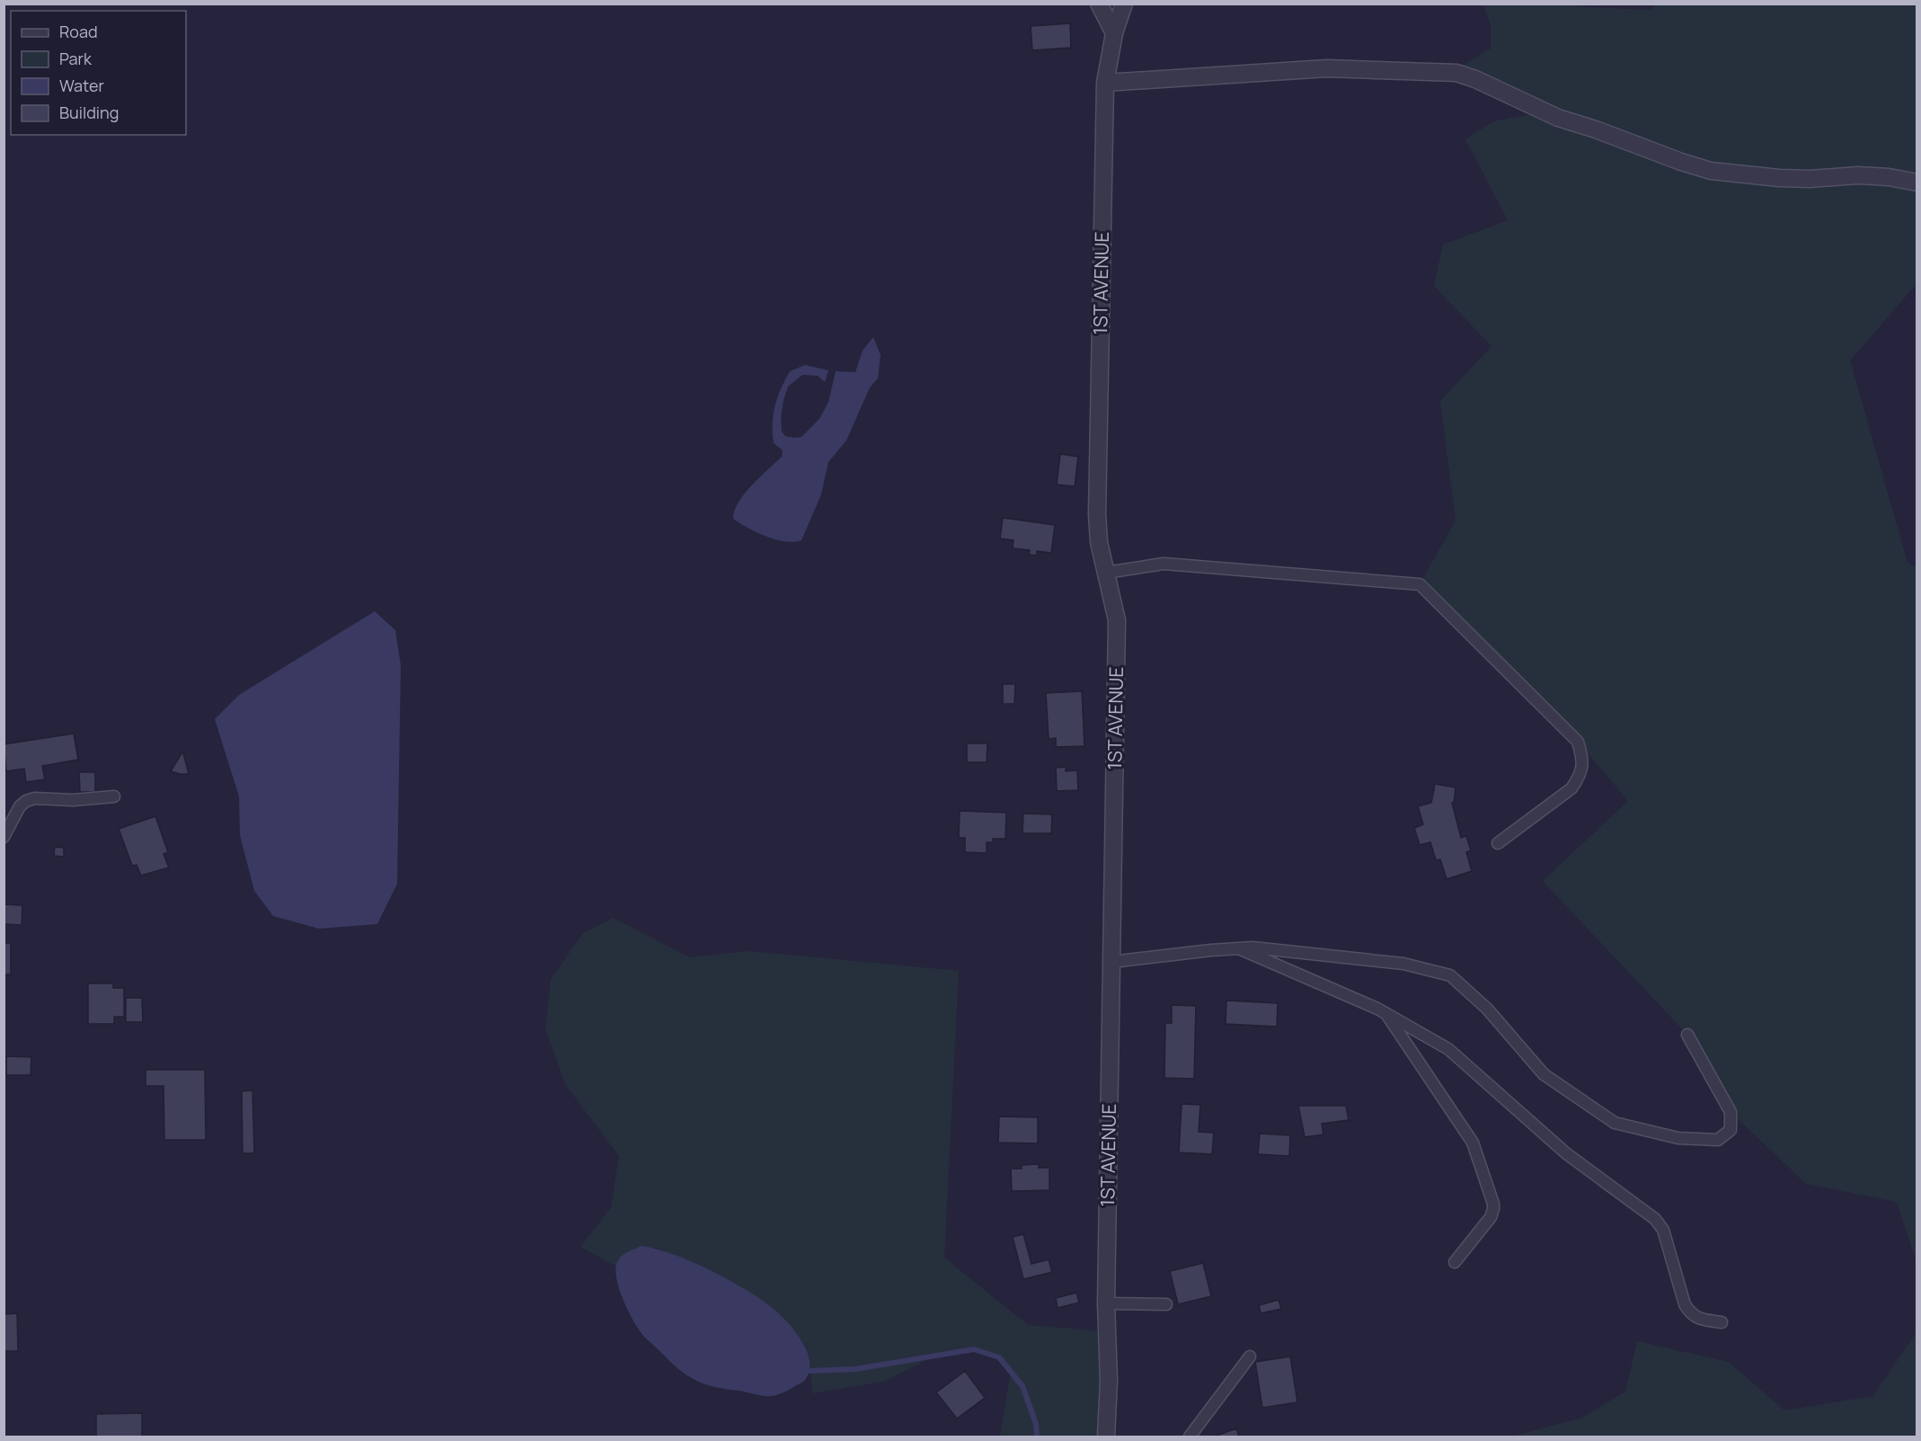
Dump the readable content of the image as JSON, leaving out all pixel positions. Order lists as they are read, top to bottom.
{
  "streets": {
    "street": ["1ST AVENUE"]
  },
  "legend": [
    "Road",
    "Park",
    "Water",
    "Building"
  ]
}
